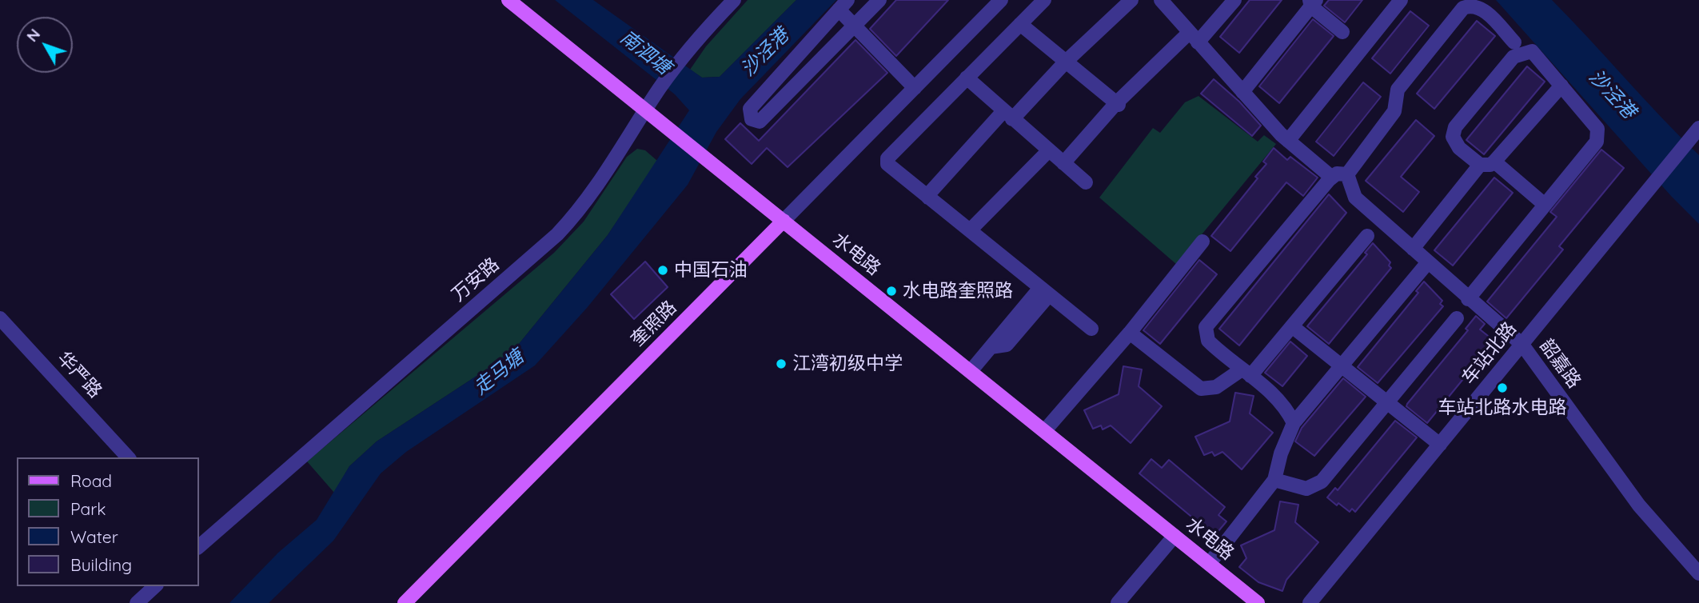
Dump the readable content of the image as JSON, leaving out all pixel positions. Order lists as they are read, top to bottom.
{
  "streets": {
    "main road": ["水电路", "奎照路"],
    "street": [
      "万安路",
      "车站北路",
      "韶嘉路",
      "华严路"
    ]
  },
  "crossings": [
    ["水电路", "万安路"],
    ["水电路", "奎照路"],
    ["车站北路", "韶嘉路"]
  ],
  "water": ["南泗塘", "沙泾港", "走马塘"],
  "places": [
    "中国石油",
    "水电路奎照路",
    "江湾初级中学",
    "车站北路水电路"
  ],
  "legend": [
    "Road",
    "Park",
    "Water",
    "Building"
  ],
  "north": "top left"
}
